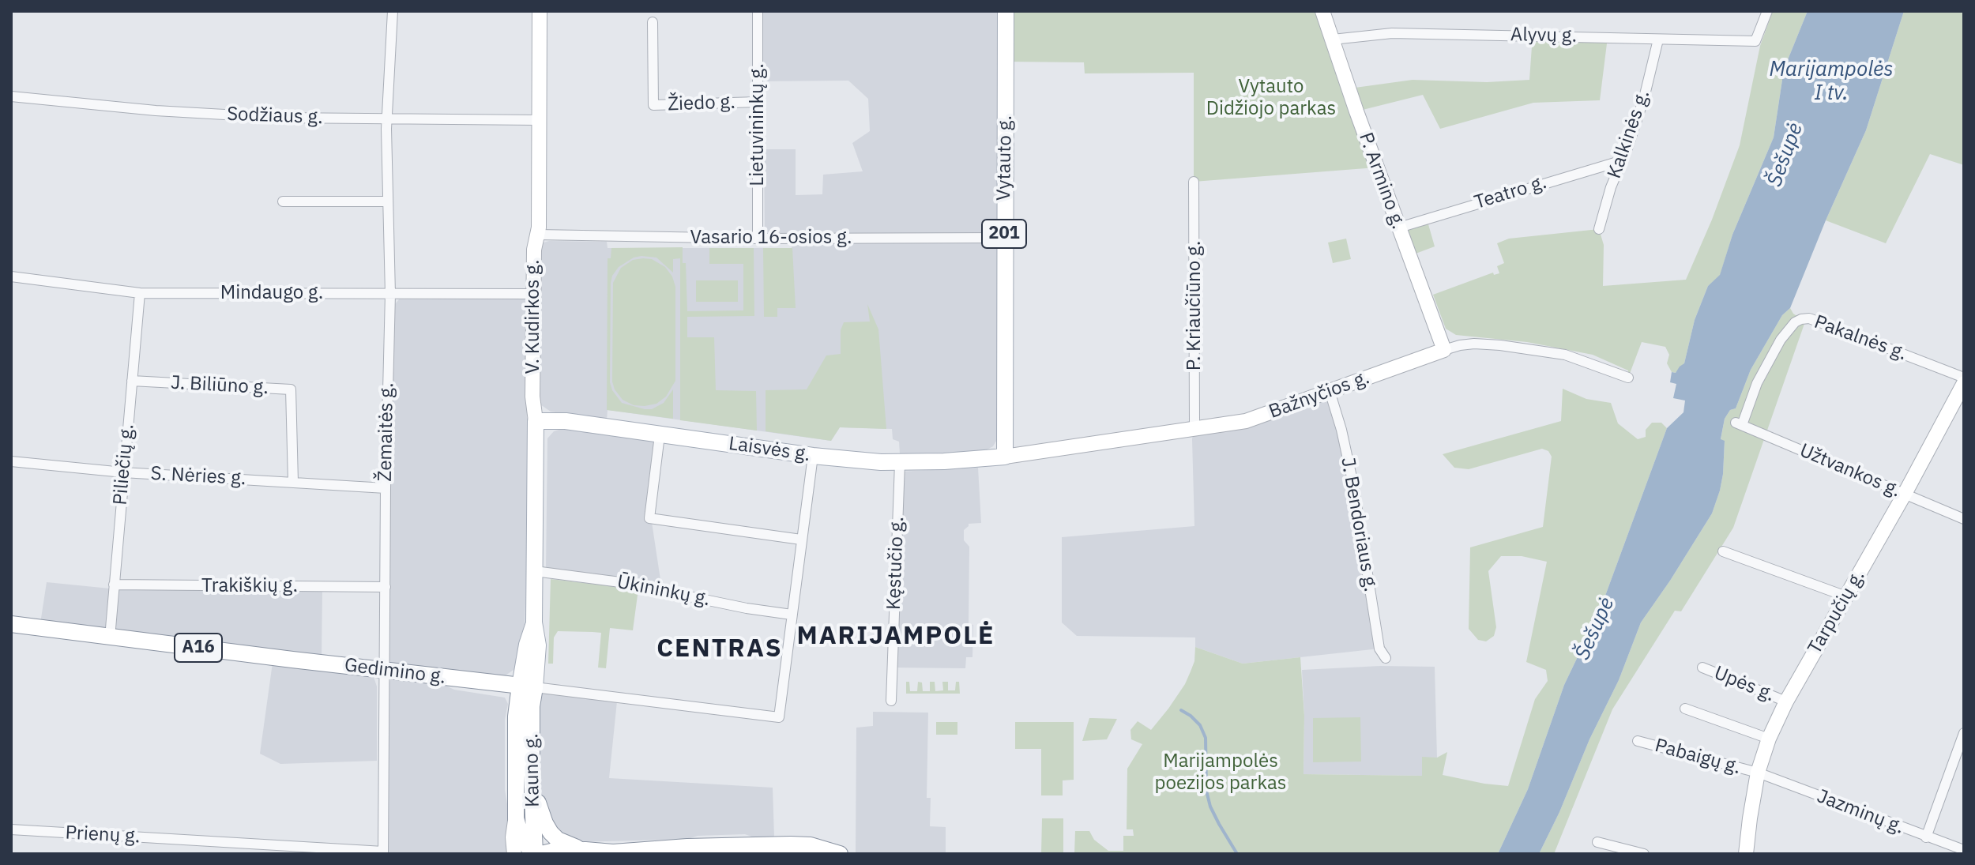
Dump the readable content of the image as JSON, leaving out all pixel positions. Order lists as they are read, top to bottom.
{
  "streets": {
    "main road": [
      "Vytauto g.",
      "P. Armino g.",
      "201",
      "V. Kudirkos g.",
      "Bažnyčios g.",
      "Laisvės g.",
      "Tarpučių g.",
      "A16",
      "Gedimino g.",
      "Kauno g."
    ],
    "street": [
      "Alyvų g.",
      "Žiedo g.",
      "Sodžiaus g.",
      "Lietuvininkų g.",
      "Kalkinės g.",
      "Teatro g.",
      "Vasario 16-osios g.",
      "Mindaugo g.",
      "P. Kriaučiūno g.",
      "Pakalnės g.",
      "J. Biliūno g.",
      "Žemaitės g.",
      "Piliečių g.",
      "Užtvankos g.",
      "S. Nėries g.",
      "J. Bendoriaus g.",
      "Kęstučio g.",
      "Trakiškių g.",
      "Ūkininkų g.",
      "Upės g.",
      "Pabaigų g.",
      "Jazminų g.",
      "Prienų g."
    ]
  },
  "crossings": [
    ["Alyvų g.", "Kalkinės g."],
    ["Alyvų g.", "P. Armino g."],
    ["Žiedo g.", "Lietuvininkų g."],
    ["Sodžiaus g.", "V. Kudirkos g."],
    ["Sodžiaus g.", "Žemaitės g."],
    ["Lietuvininkų g.", "Vasario 16-osios g."],
    ["Kalkinės g.", "Teatro g."],
    ["Vytauto g.", "Vasario 16-osios g."],
    ["Vytauto g.", "Bažnyčios g."],
    ["Vytauto g.", "Laisvės g."],
    ["P. Armino g.", "Teatro g."],
    ["P. Armino g.", "Bažnyčios g."],
    ["Vasario 16-osios g.", "V. Kudirkos g."],
    ["Mindaugo g.", "V. Kudirkos g."],
    ["Mindaugo g.", "Žemaitės g."],
    ["Mindaugo g.", "Piliečių g."],
    ["P. Kriaučiūno g.", "Bažnyčios g."],
    ["V. Kudirkos g.", "Laisvės g."],
    ["V. Kudirkos g.", "Ūkininkų g."],
    ["V. Kudirkos g.", "Gedimino g."],
    ["V. Kudirkos g.", "Kauno g."],
    ["Pakalnės g.", "Užtvankos g."],
    ["J. Biliūno g.", "Piliečių g."],
    ["J. Biliūno g.", "S. Nėries g."],
    ["Bažnyčios g.", "Laisvės g."],
    ["Bažnyčios g.", "J. Bendoriaus g."],
    ["Žemaitės g.", "S. Nėries g."],
    ["Žemaitės g.", "Trakiškių g."],
    ["Žemaitės g.", "Gedimino g."],
    ["Žemaitės g.", "Prienų g."],
    ["Laisvės g.", "Kęstučio g."],
    ["Piliečių g.", "S. Nėries g."],
    ["Piliečių g.", "Trakiškių g."],
    ["Piliečių g.", "Gedimino g."],
    ["Užtvankos g.", "Tarpučių g."],
    ["Ūkininkų g.", "Gedimino g."],
    ["Tarpučių g.", "Upės g."],
    ["Tarpučių g.", "Pabaigų g."],
    ["Tarpučių g.", "Jazminų g."],
    ["Gedimino g.", "Kauno g."],
    ["Pabaigų g.", "Jazminų g."]
  ],
  "districts": ["MARIJAMPOLĖ", "CENTRAS"],
  "water": ["Marijampolės I tv.", "Šešupė"],
  "parks": ["Vytauto Didžiojo parkas", "Marijampolės poezijos parkas"]
}
